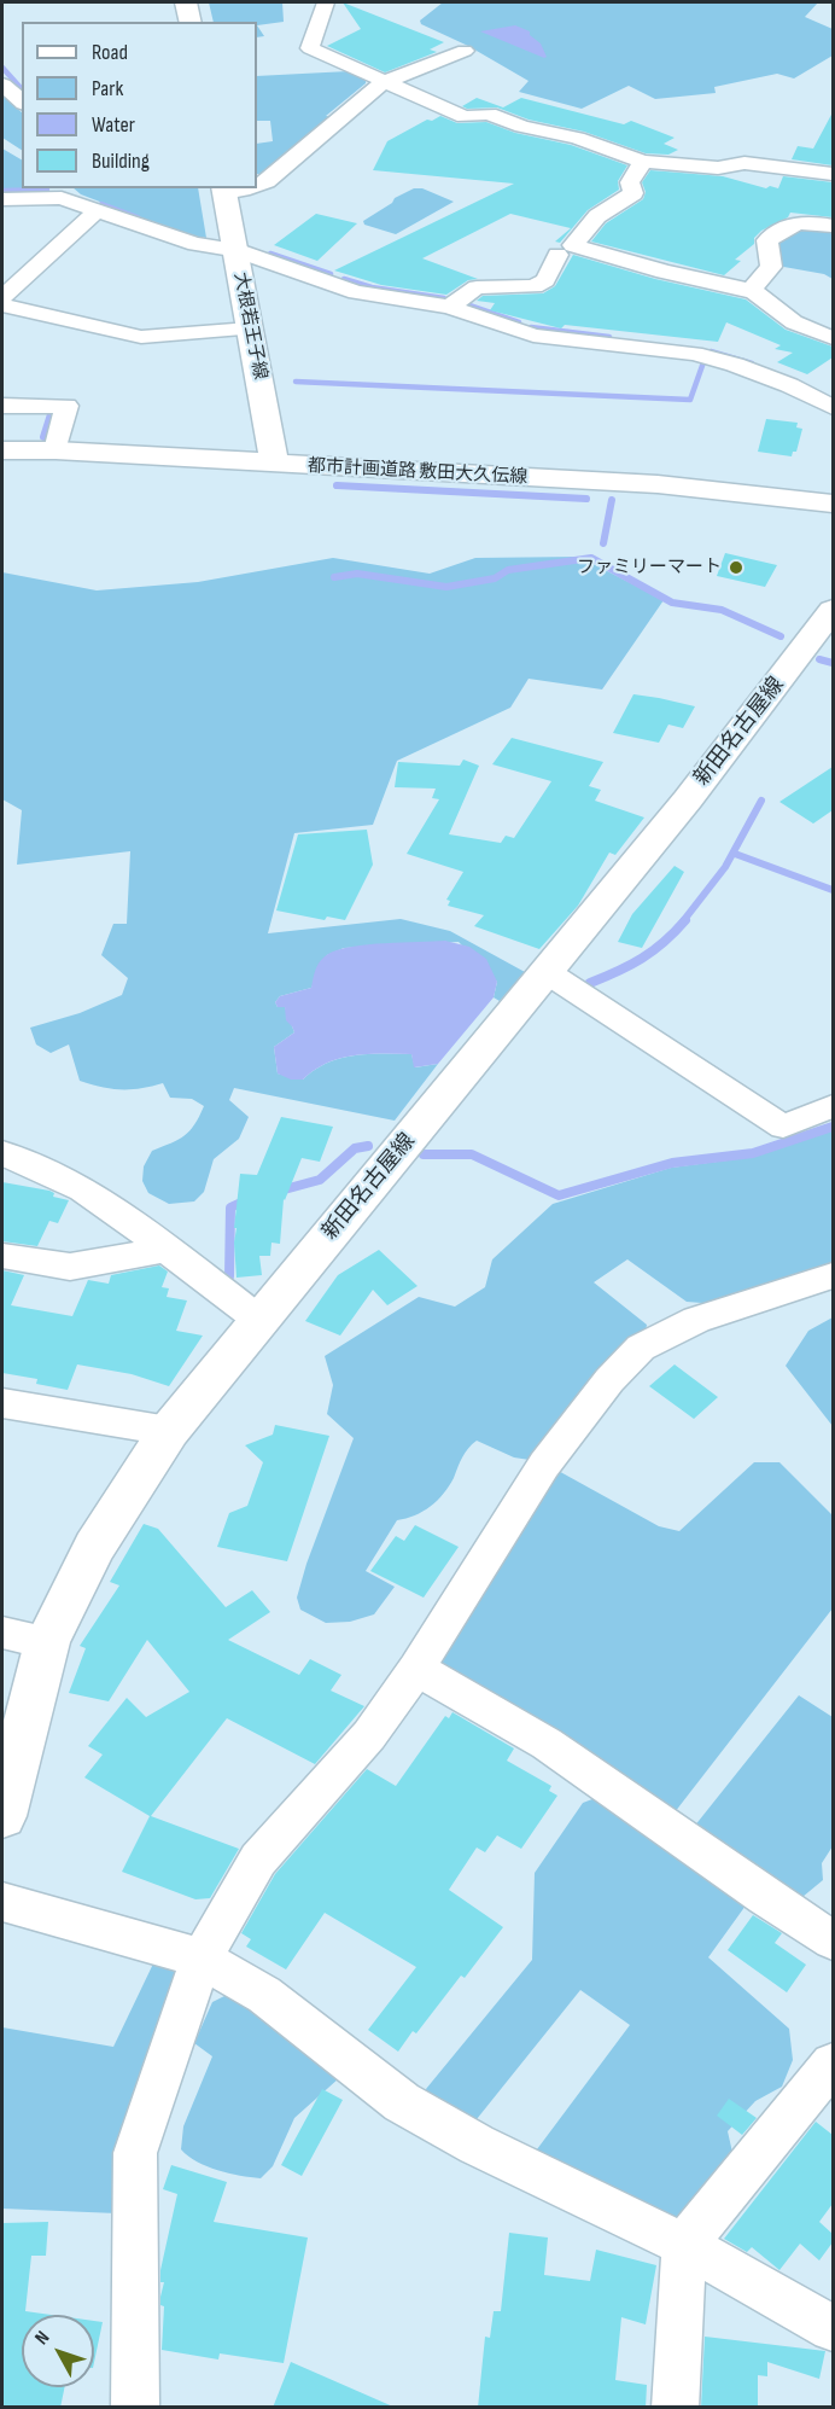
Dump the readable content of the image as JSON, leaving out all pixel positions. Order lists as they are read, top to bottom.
{
  "streets": {
    "street": ["大根若王子線", "都市計画道路 敷田大久伝線", "新田名古屋線"]
  },
  "crossings": [
    ["大根若王子線", "都市計画道路 敷田大久伝線"]
  ],
  "places": ["ファミリーマート"],
  "legend": [
    "Road",
    "Park",
    "Water",
    "Building"
  ],
  "north": "top left"
}
